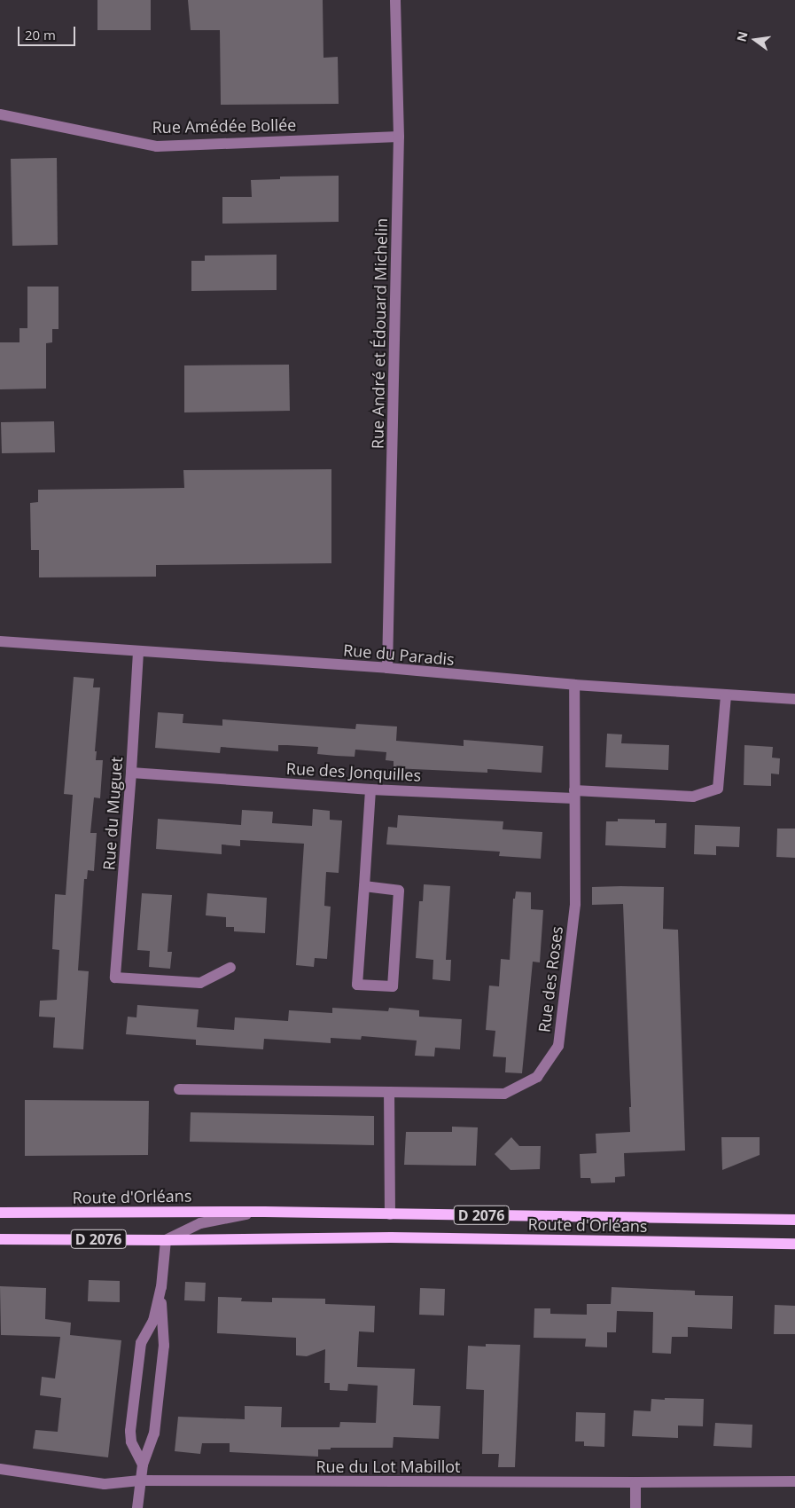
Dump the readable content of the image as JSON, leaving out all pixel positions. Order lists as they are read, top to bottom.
{
  "streets": {
    "main road": ["Route d'Orléans", "D 2076"],
    "street": [
      "Rue Amédée Bollée",
      "Rue André et Édouard Michelin",
      "Rue du Paradis",
      "Rue des Jonquilles",
      "Rue du Muguet",
      "Rue des Roses",
      "Rue du Lot Mabillot"
    ]
  },
  "crossings": [
    ["Rue Amédée Bollée", "Rue André et Édouard Michelin"],
    ["Rue André et Édouard Michelin", "Rue du Paradis"],
    ["Rue du Paradis", "Rue des Jonquilles"],
    ["Rue du Paradis", "Rue du Muguet"],
    ["Rue du Paradis", "Rue des Roses"],
    ["Rue des Jonquilles", "Rue du Muguet"],
    ["Rue des Jonquilles", "Rue des Roses"]
  ],
  "scale_bar": "20 m",
  "north": "left"
}
